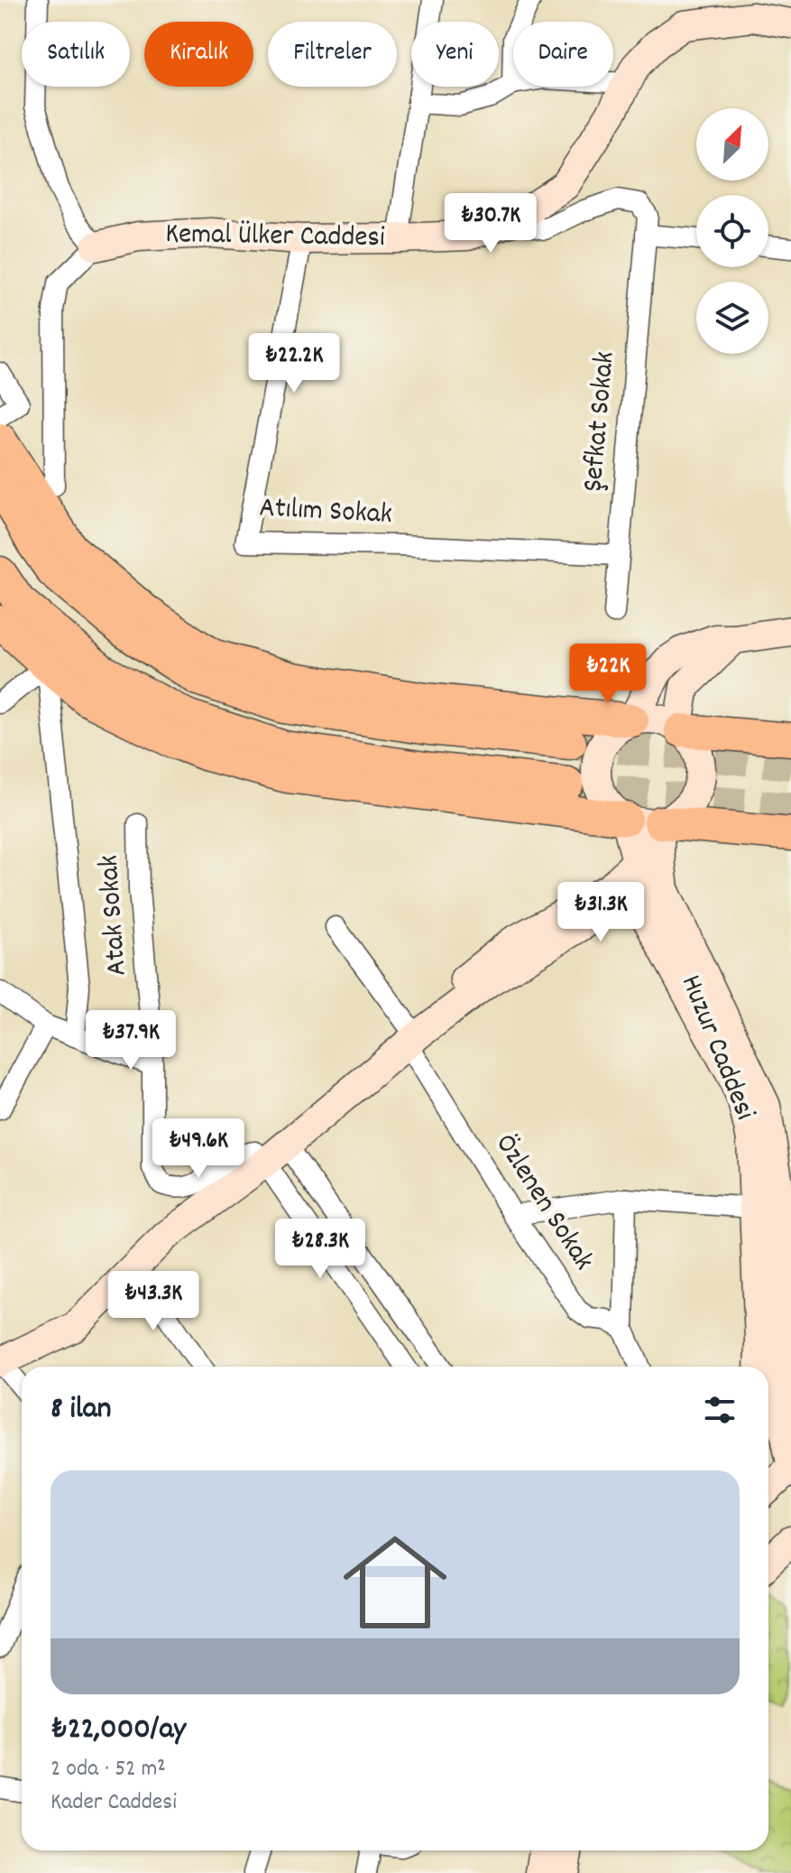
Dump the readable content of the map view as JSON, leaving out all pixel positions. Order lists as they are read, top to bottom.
{
  "streets": {
    "street": [
      "Kemal Ülker Caddesi",
      "Şefkat Sokak",
      "Atılım Sokak",
      "Atak Sokak",
      "Huzur Caddesi",
      "Özlenen Sokak"
    ]
  },
  "crossings": [
    ["Kemal Ülker Caddesi", "Şefkat Sokak"],
    ["Kemal Ülker Caddesi", "Atılım Sokak"],
    ["Şefkat Sokak", "Atılım Sokak"]
  ],
  "north": "top right",
  "page": {
    "chip": [
      "Satılık",
      "Kiralık",
      "Filtreler",
      "Yeni",
      "Daire"
    ],
    "price": [
      "₺30.7K",
      "₺22.2K",
      "₺22K",
      "₺31.3K",
      "₺37.9K",
      "₺49.6K",
      "₺28.3K",
      "₺43.3K"
    ],
    "heading": "8 ilan",
    "list": [
      {
        "name": "₺22,000/ay",
        "note": "2 oda · 52 m² · Kader Caddesi"
      }
    ]
  }
}
